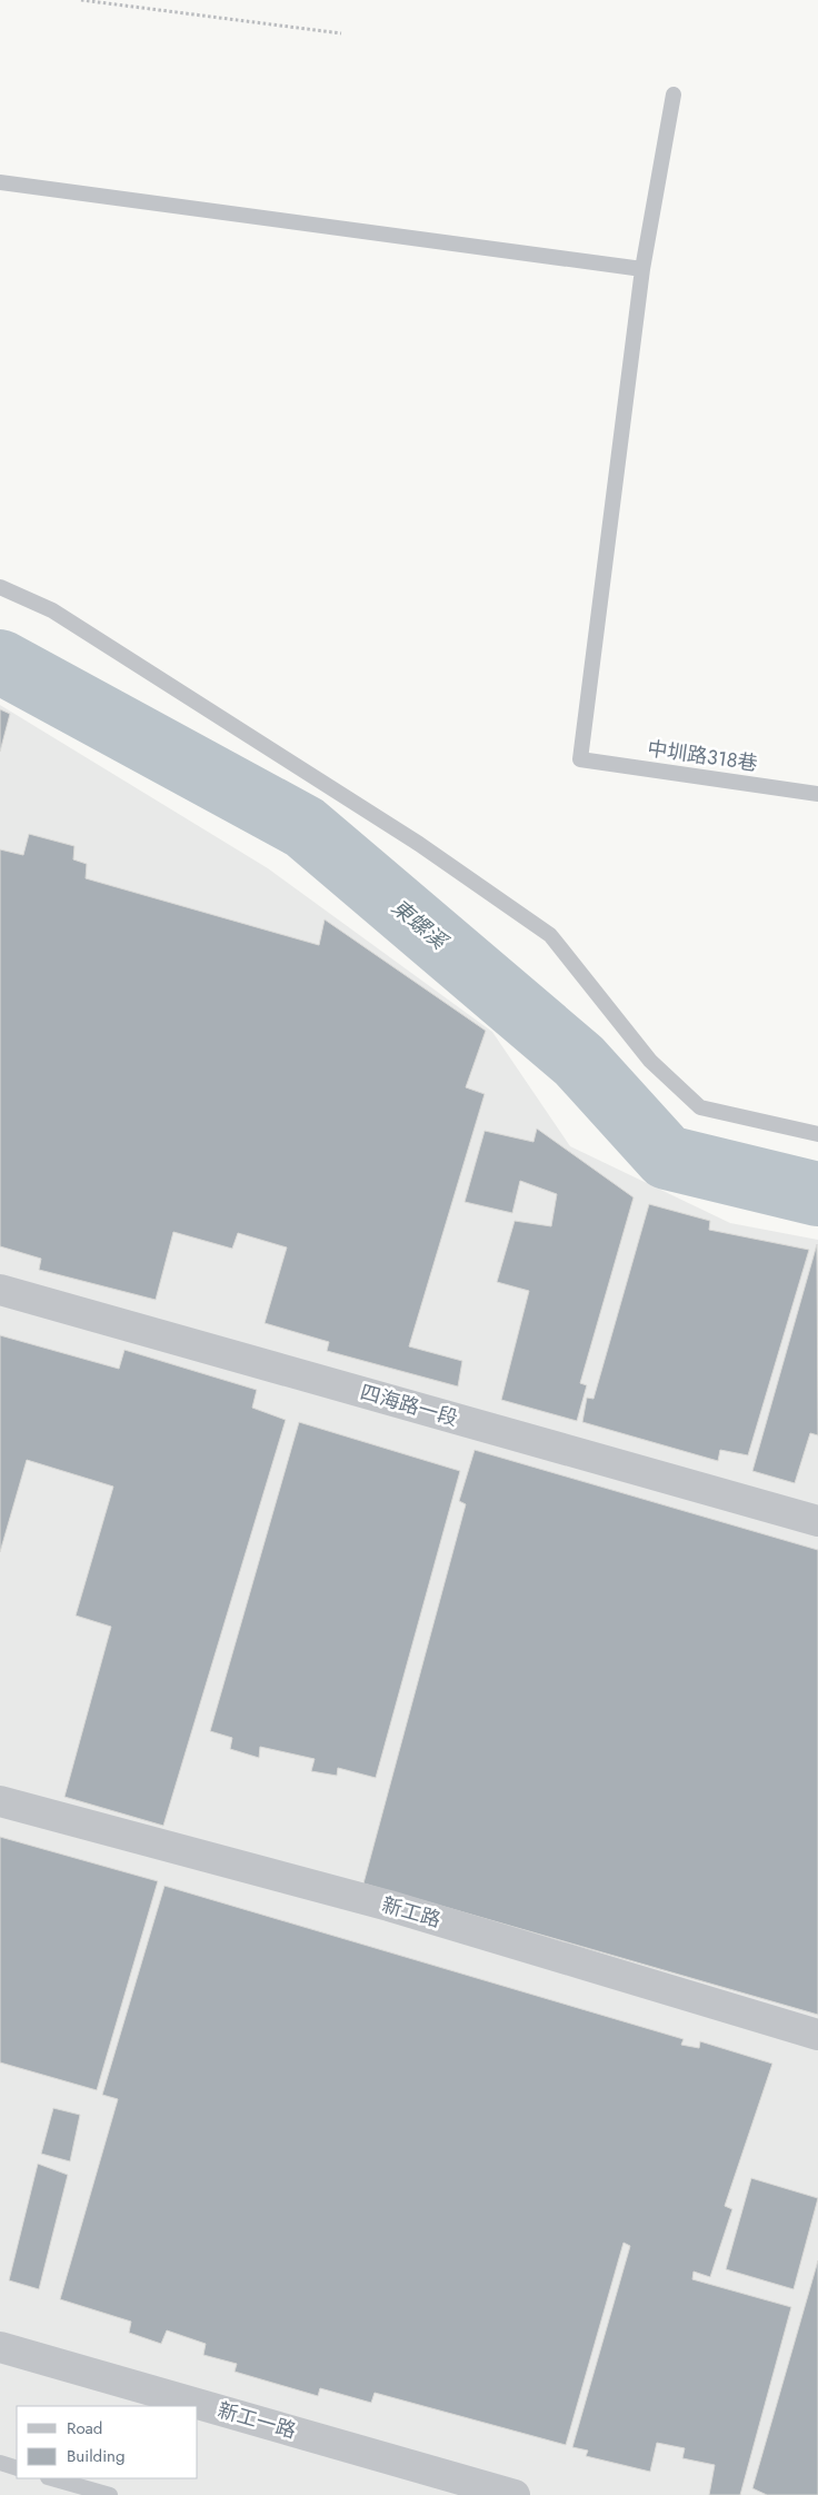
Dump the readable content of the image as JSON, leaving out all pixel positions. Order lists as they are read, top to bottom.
{
  "streets": {
    "street": ["四海路一段", "新工路", "新工一路"],
    "lane": ["中圳路318巷"]
  },
  "water": ["東螺溪"],
  "legend": ["Road", "Building"]
}
